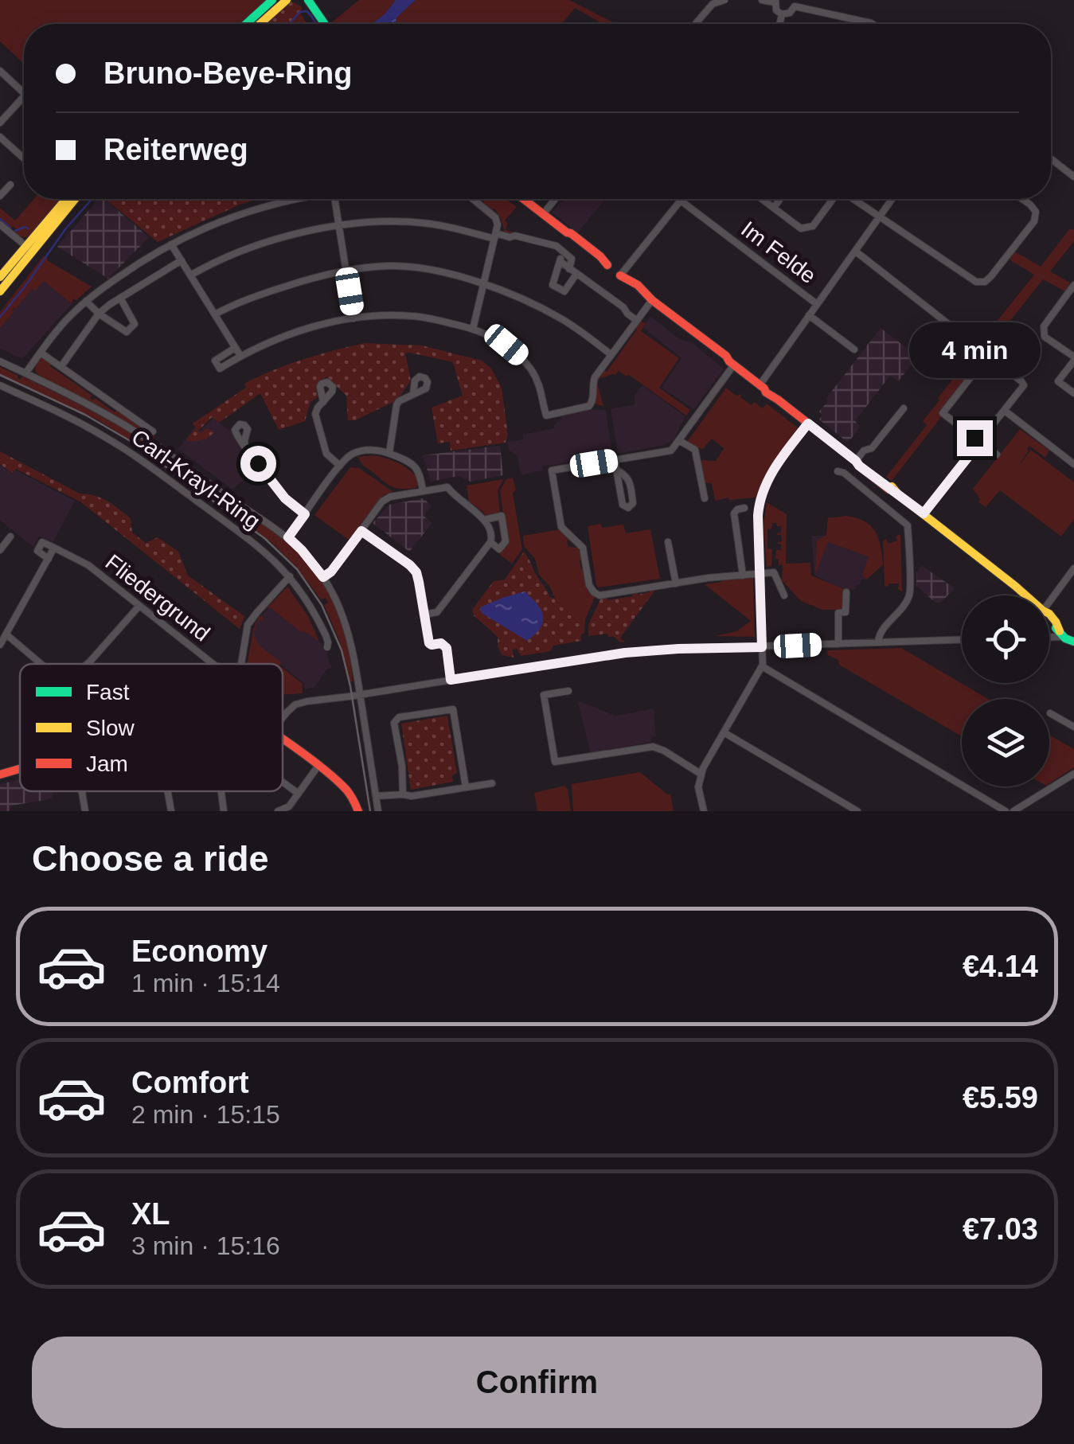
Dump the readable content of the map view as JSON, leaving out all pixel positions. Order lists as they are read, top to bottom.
{
  "streets": {
    "street": ["Im Felde", "Carl-Krayl-Ring", "Fliedergrund"]
  },
  "legend": ["Fast", "Slow", "Jam"],
  "page": {
    "banner": ["Bruno-Beye-Ring", "Reiterweg"],
    "bubble": "4 min",
    "heading": "Choose a ride",
    "list": [
      {
        "name": "Economy",
        "note": "1 min · 15:14",
        "value": "€4.14"
      },
      {
        "name": "Comfort",
        "note": "2 min · 15:15",
        "value": "€5.59"
      },
      {
        "name": "XL",
        "note": "3 min · 15:16",
        "value": "€7.03"
      }
    ],
    "buttons": "Confirm"
  }
}
